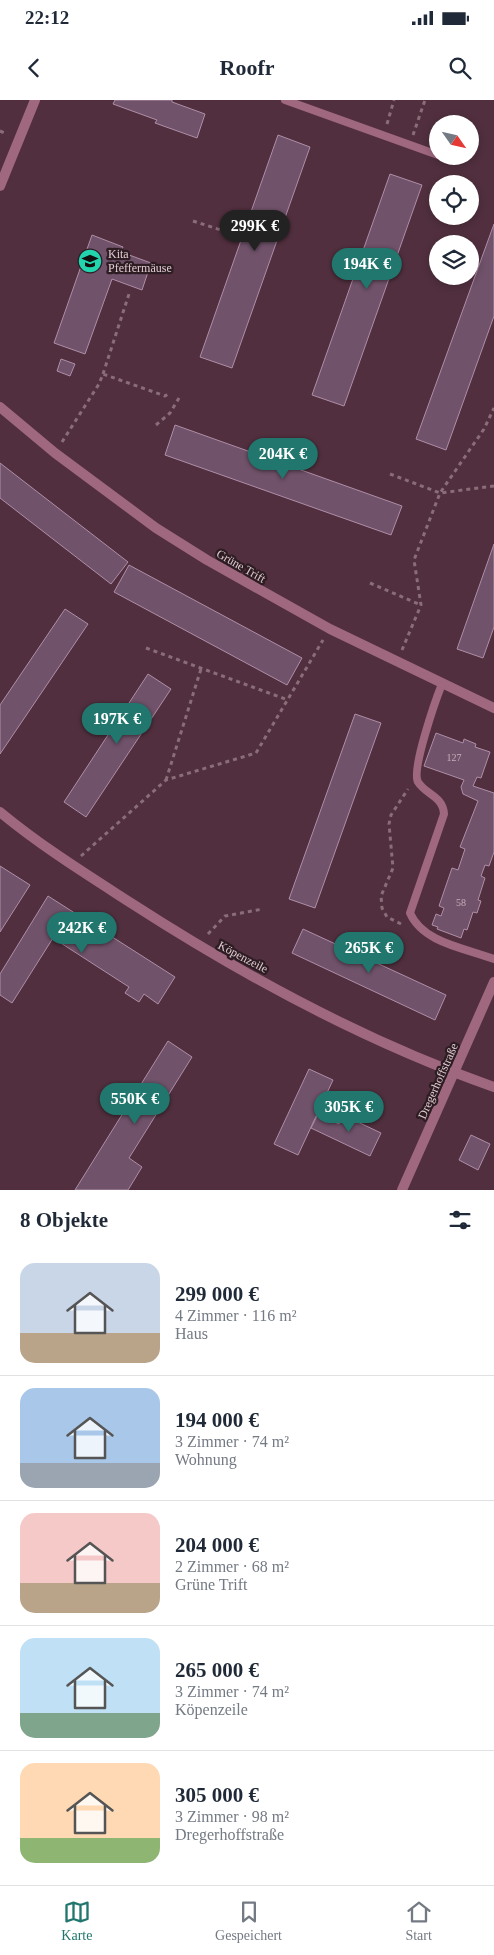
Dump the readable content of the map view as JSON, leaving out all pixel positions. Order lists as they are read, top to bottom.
{
  "streets": {
    "street": ["Grüne Trift", "Köpenzeile", "Dregerhoffstraße"]
  },
  "crossings": [
    ["Köpenzeile", "Dregerhoffstraße"]
  ],
  "places": {
    "school or university": ["Kita Pfeffermäuse"]
  },
  "house_numbers": ["127", "58"],
  "north": "bottom right",
  "page": {
    "status": "22:12",
    "header": "Roofr",
    "price": [
      "299K €",
      "194K €",
      "204K €",
      "197K €",
      "242K €",
      "265K €",
      "550K €",
      "305K €"
    ],
    "heading": "8 Objekte",
    "list": [
      {
        "name": "299 000 €",
        "note": "4 Zimmer · 116 m² · Haus"
      },
      {
        "name": "194 000 €",
        "note": "3 Zimmer · 74 m² · Wohnung"
      },
      {
        "name": "204 000 €",
        "note": "2 Zimmer · 68 m² · Grüne Trift"
      },
      {
        "name": "265 000 €",
        "note": "3 Zimmer · 74 m² · Köpenzeile"
      },
      {
        "name": "305 000 €",
        "note": "3 Zimmer · 98 m² · Dregerhoffstraße"
      }
    ],
    "tabs": ["Karte", "Gespeichert", "Start"]
  }
}
